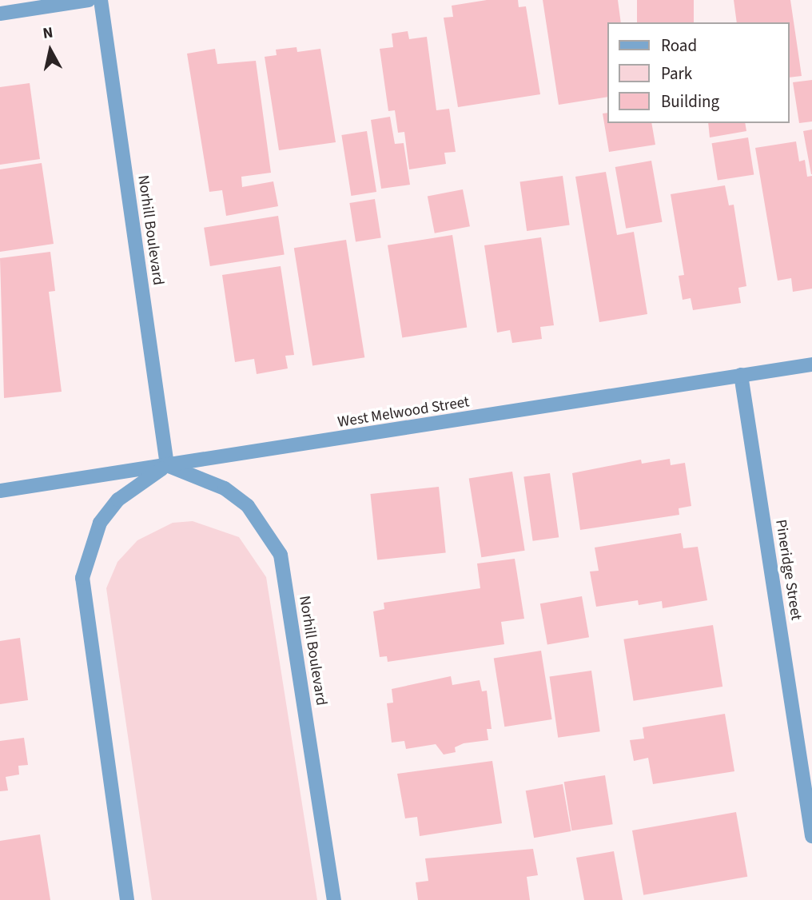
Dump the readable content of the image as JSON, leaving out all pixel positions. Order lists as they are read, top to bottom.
{
  "streets": {
    "street": ["Norhill Boulevard", "West Melwood Street", "Pineridge Street"]
  },
  "crossings": [
    ["Norhill Boulevard", "West Melwood Street"],
    ["West Melwood Street", "Pineridge Street"]
  ],
  "legend": ["Road", "Park", "Building"],
  "north": "top"
}
